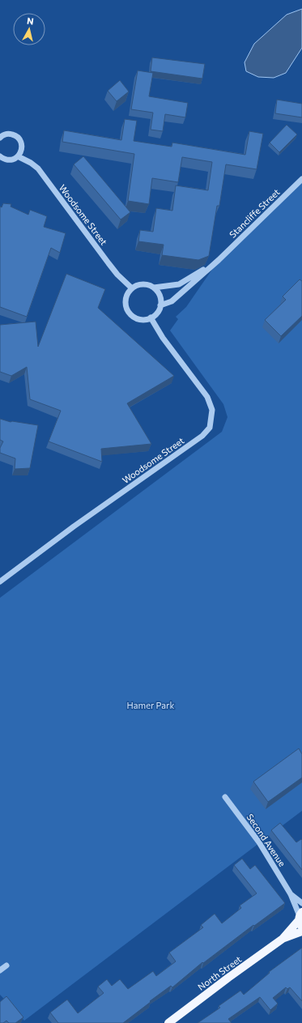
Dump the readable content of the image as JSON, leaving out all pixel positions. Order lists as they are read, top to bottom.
{
  "streets": {
    "main road": ["North Street"],
    "street": ["Stancliffe Street", "Woodsome Street", "Second Avenue"]
  },
  "crossings": [
    ["Stancliffe Street", "Woodsome Street"],
    ["Second Avenue", "North Street"]
  ],
  "parks": ["Hamer Park"],
  "north": "top"
}
